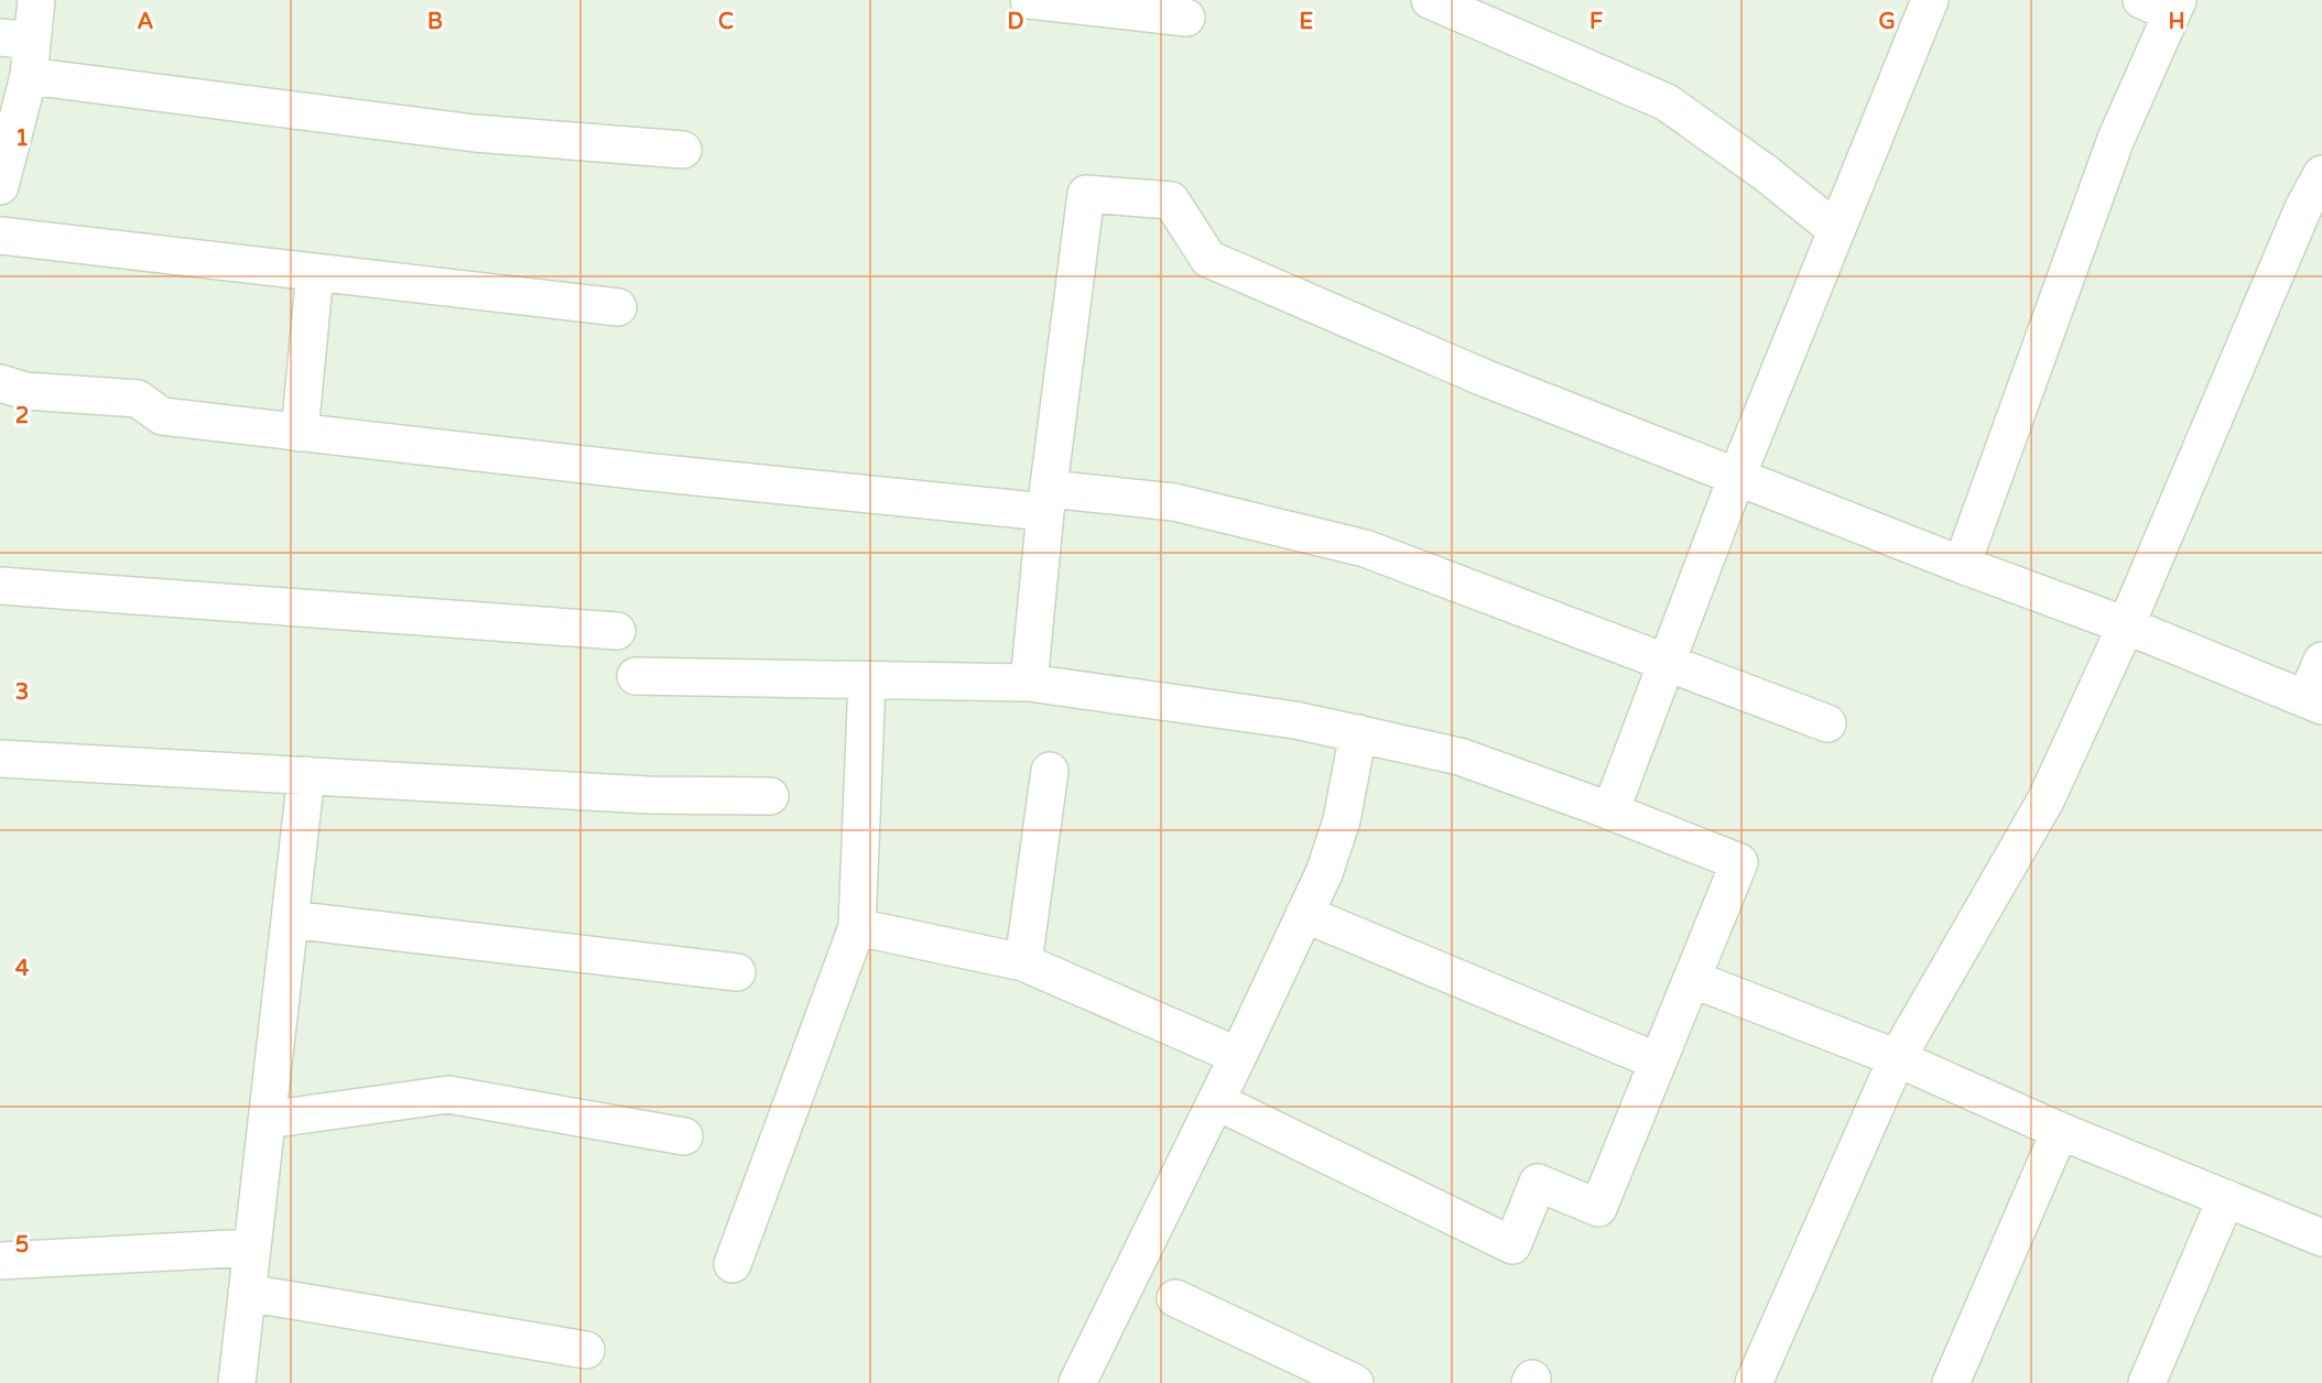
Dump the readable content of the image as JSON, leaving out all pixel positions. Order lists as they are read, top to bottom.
{
  "grid": {
    "columns": [
      "A",
      "B",
      "C",
      "D",
      "E",
      "F",
      "G",
      "H"
    ],
    "rows": [
      "1",
      "2",
      "3",
      "4",
      "5"
    ]
  }
}
